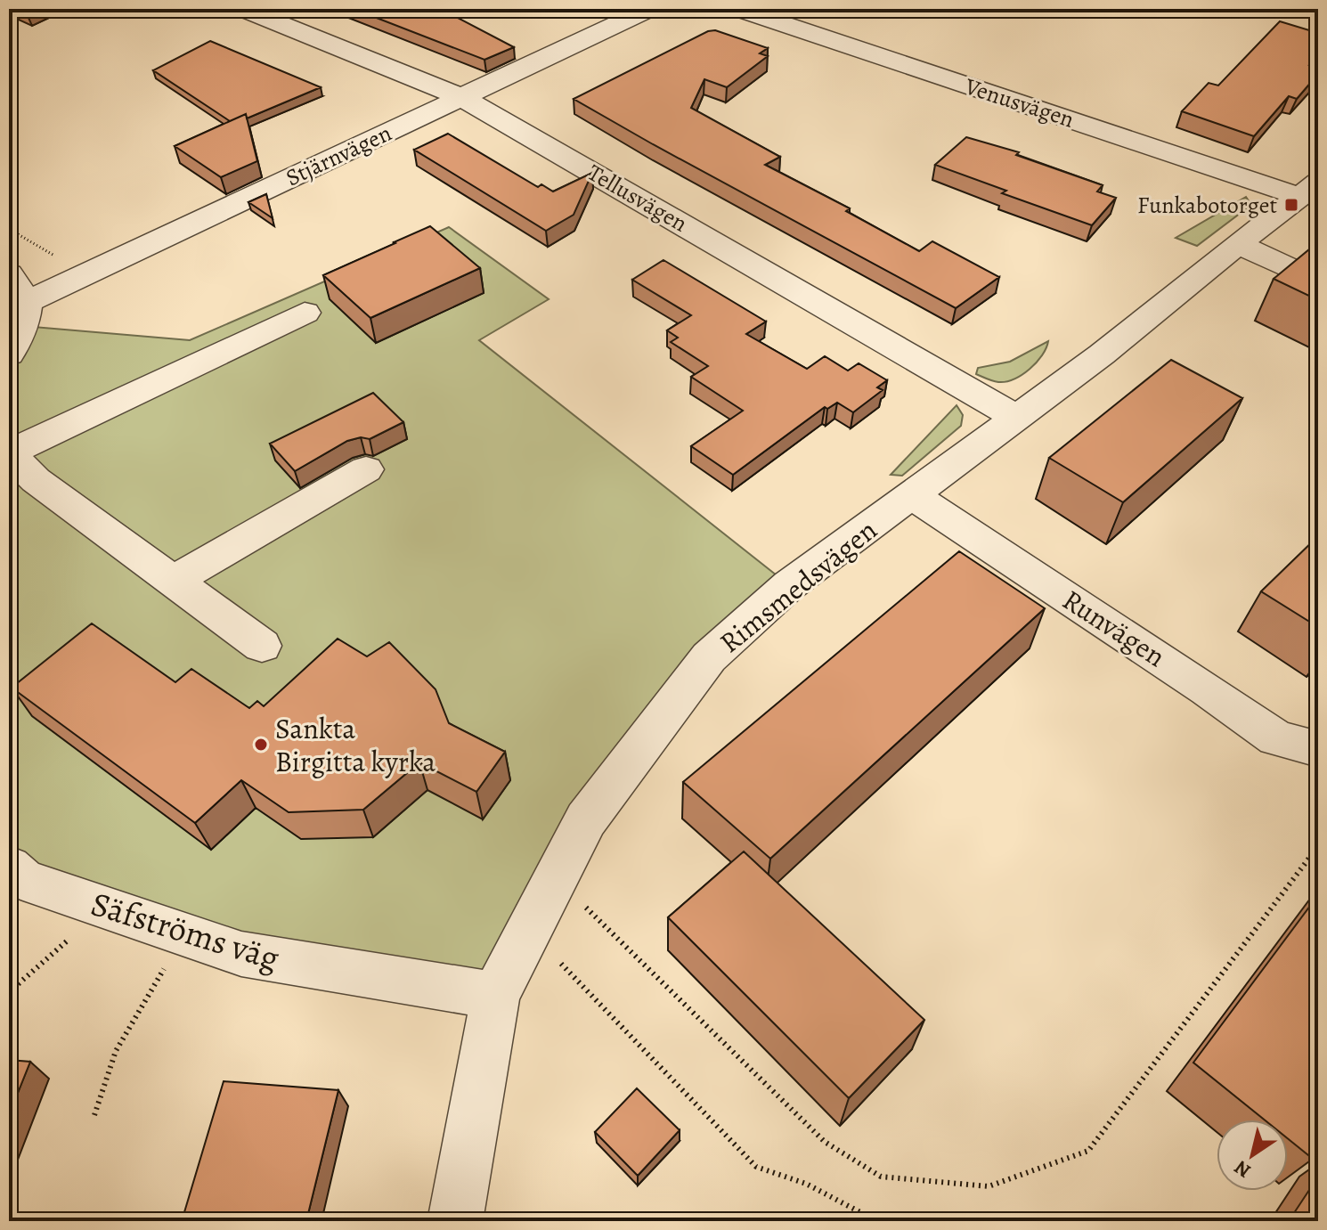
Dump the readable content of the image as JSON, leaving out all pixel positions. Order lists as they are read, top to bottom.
{
  "streets": {
    "street": [
      "Venusvägen",
      "Stjärnvägen",
      "Tellusvägen",
      "Rimsmedsvägen",
      "Runvägen",
      "Säfströms väg"
    ]
  },
  "crossings": [
    ["Venusvägen", "Rimsmedsvägen"],
    ["Stjärnvägen", "Tellusvägen"],
    ["Tellusvägen", "Rimsmedsvägen"],
    ["Rimsmedsvägen", "Runvägen"],
    ["Rimsmedsvägen", "Säfströms väg"]
  ],
  "places": {
    "transit": ["Funkabotorget"],
    "other": ["Sankta Birgitta kyrka"]
  },
  "north": "bottom left"
}
